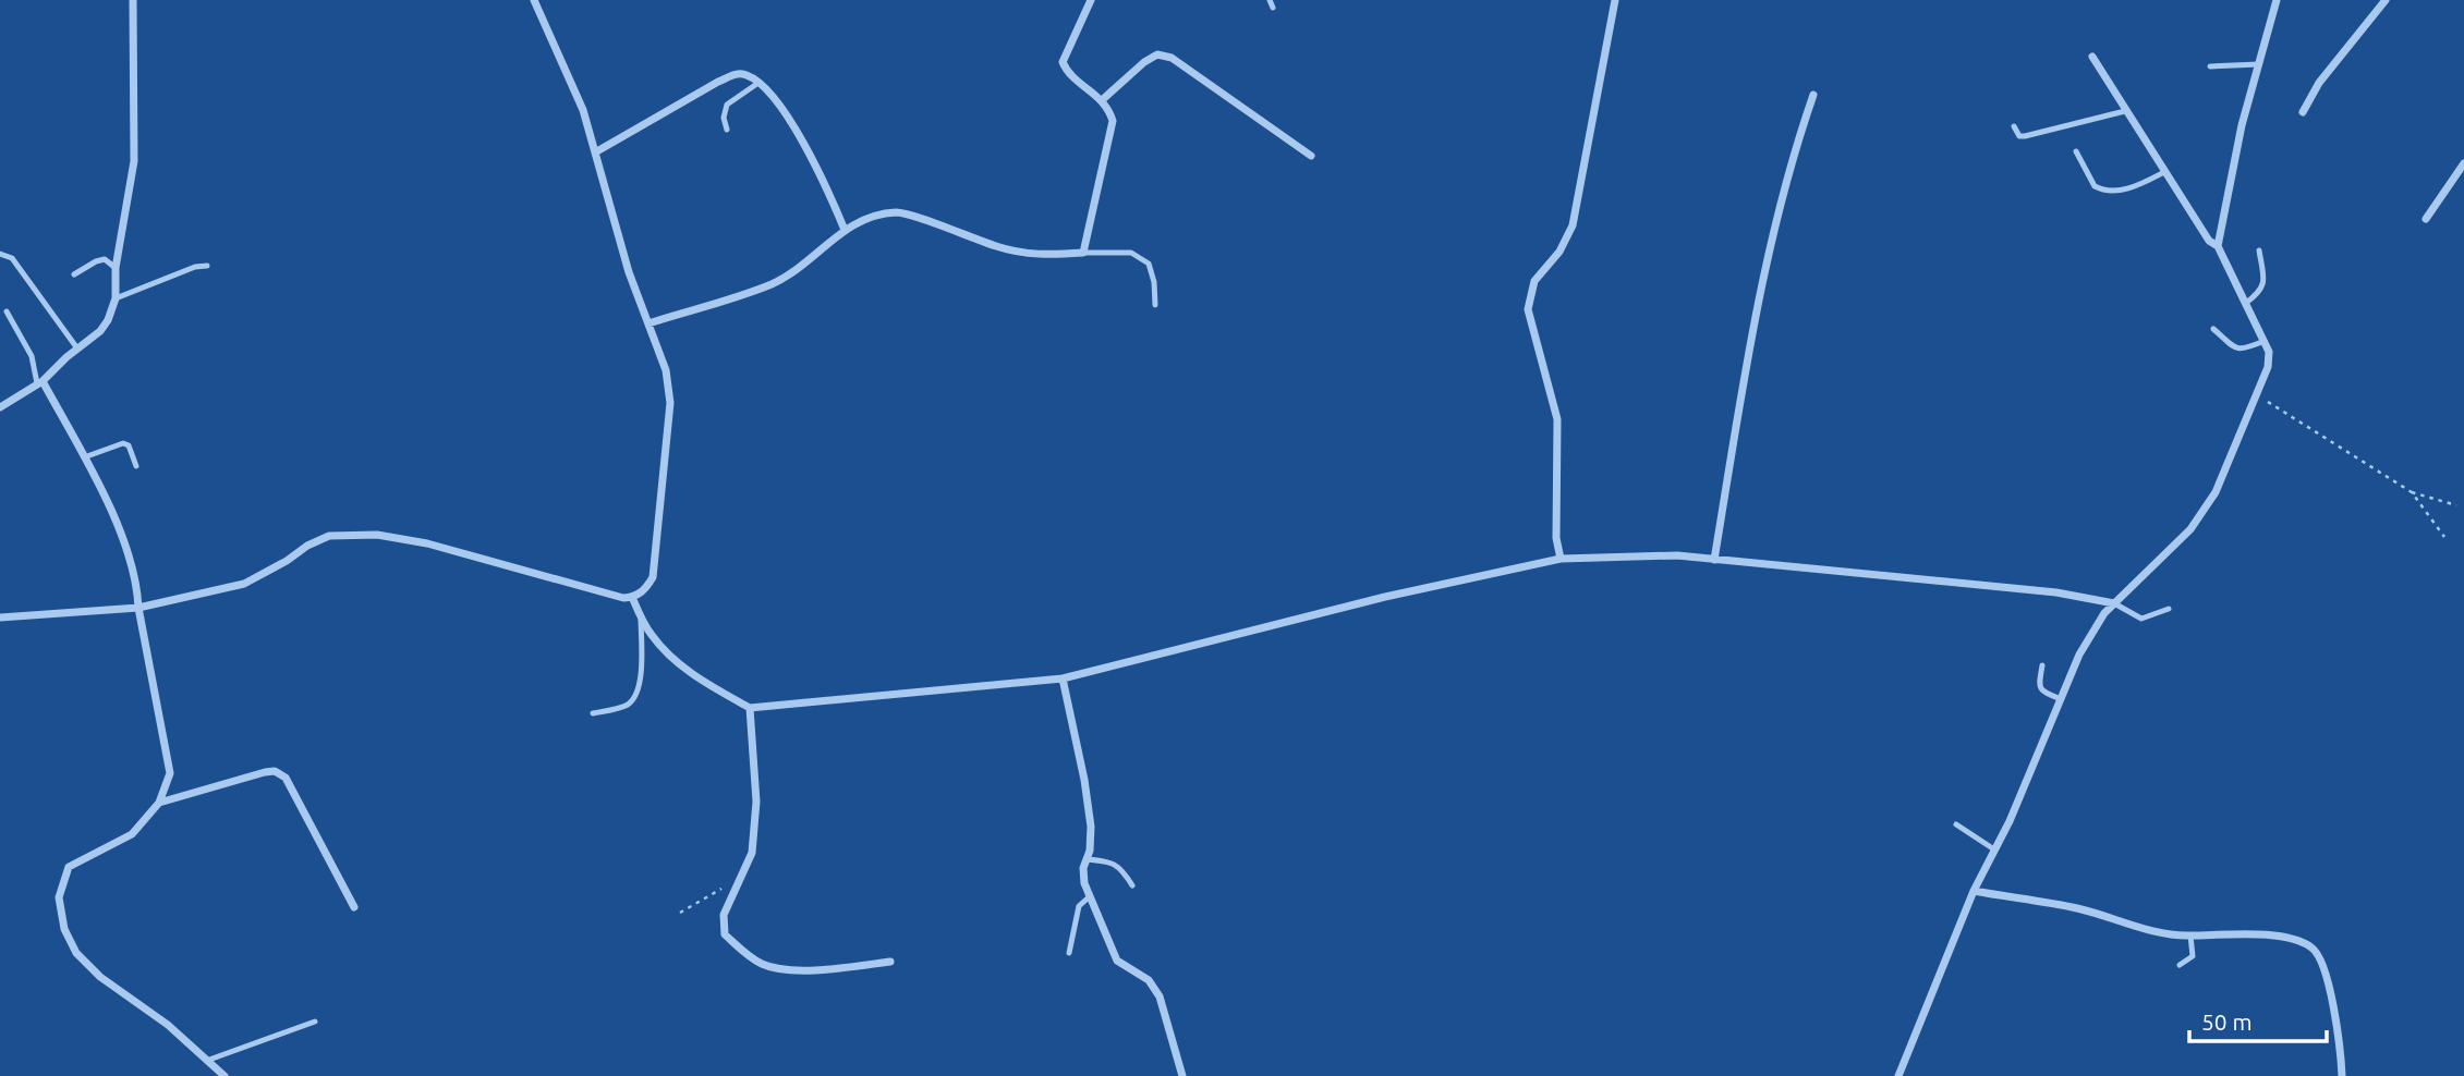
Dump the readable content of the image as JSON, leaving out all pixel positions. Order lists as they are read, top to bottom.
{
  "scale_bar": "50 m"
}
